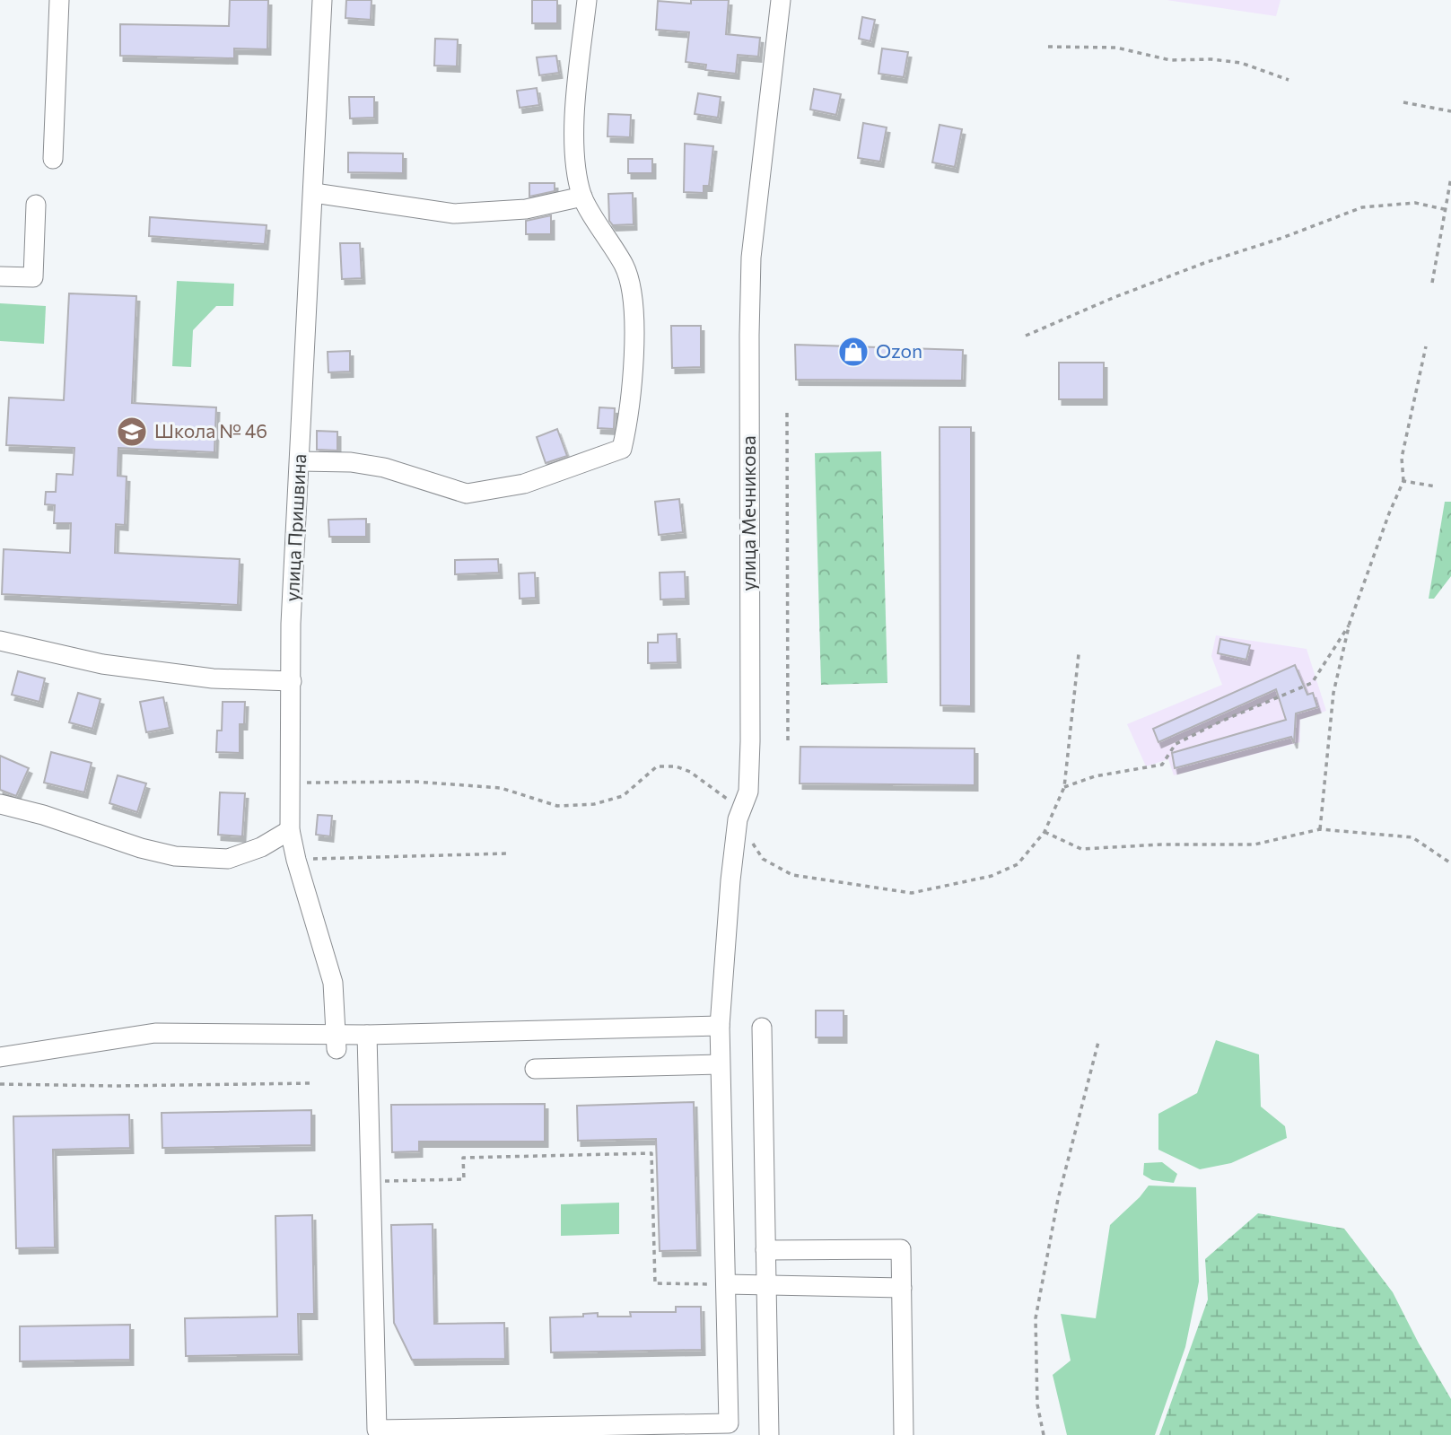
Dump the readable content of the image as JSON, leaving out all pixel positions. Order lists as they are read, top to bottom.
{
  "streets": {
    "street": ["улица Мечникова", "улица Пришвина"]
  },
  "places": {
    "shop": ["Ozon"],
    "school or university": ["Школа № 46"]
  }
}
